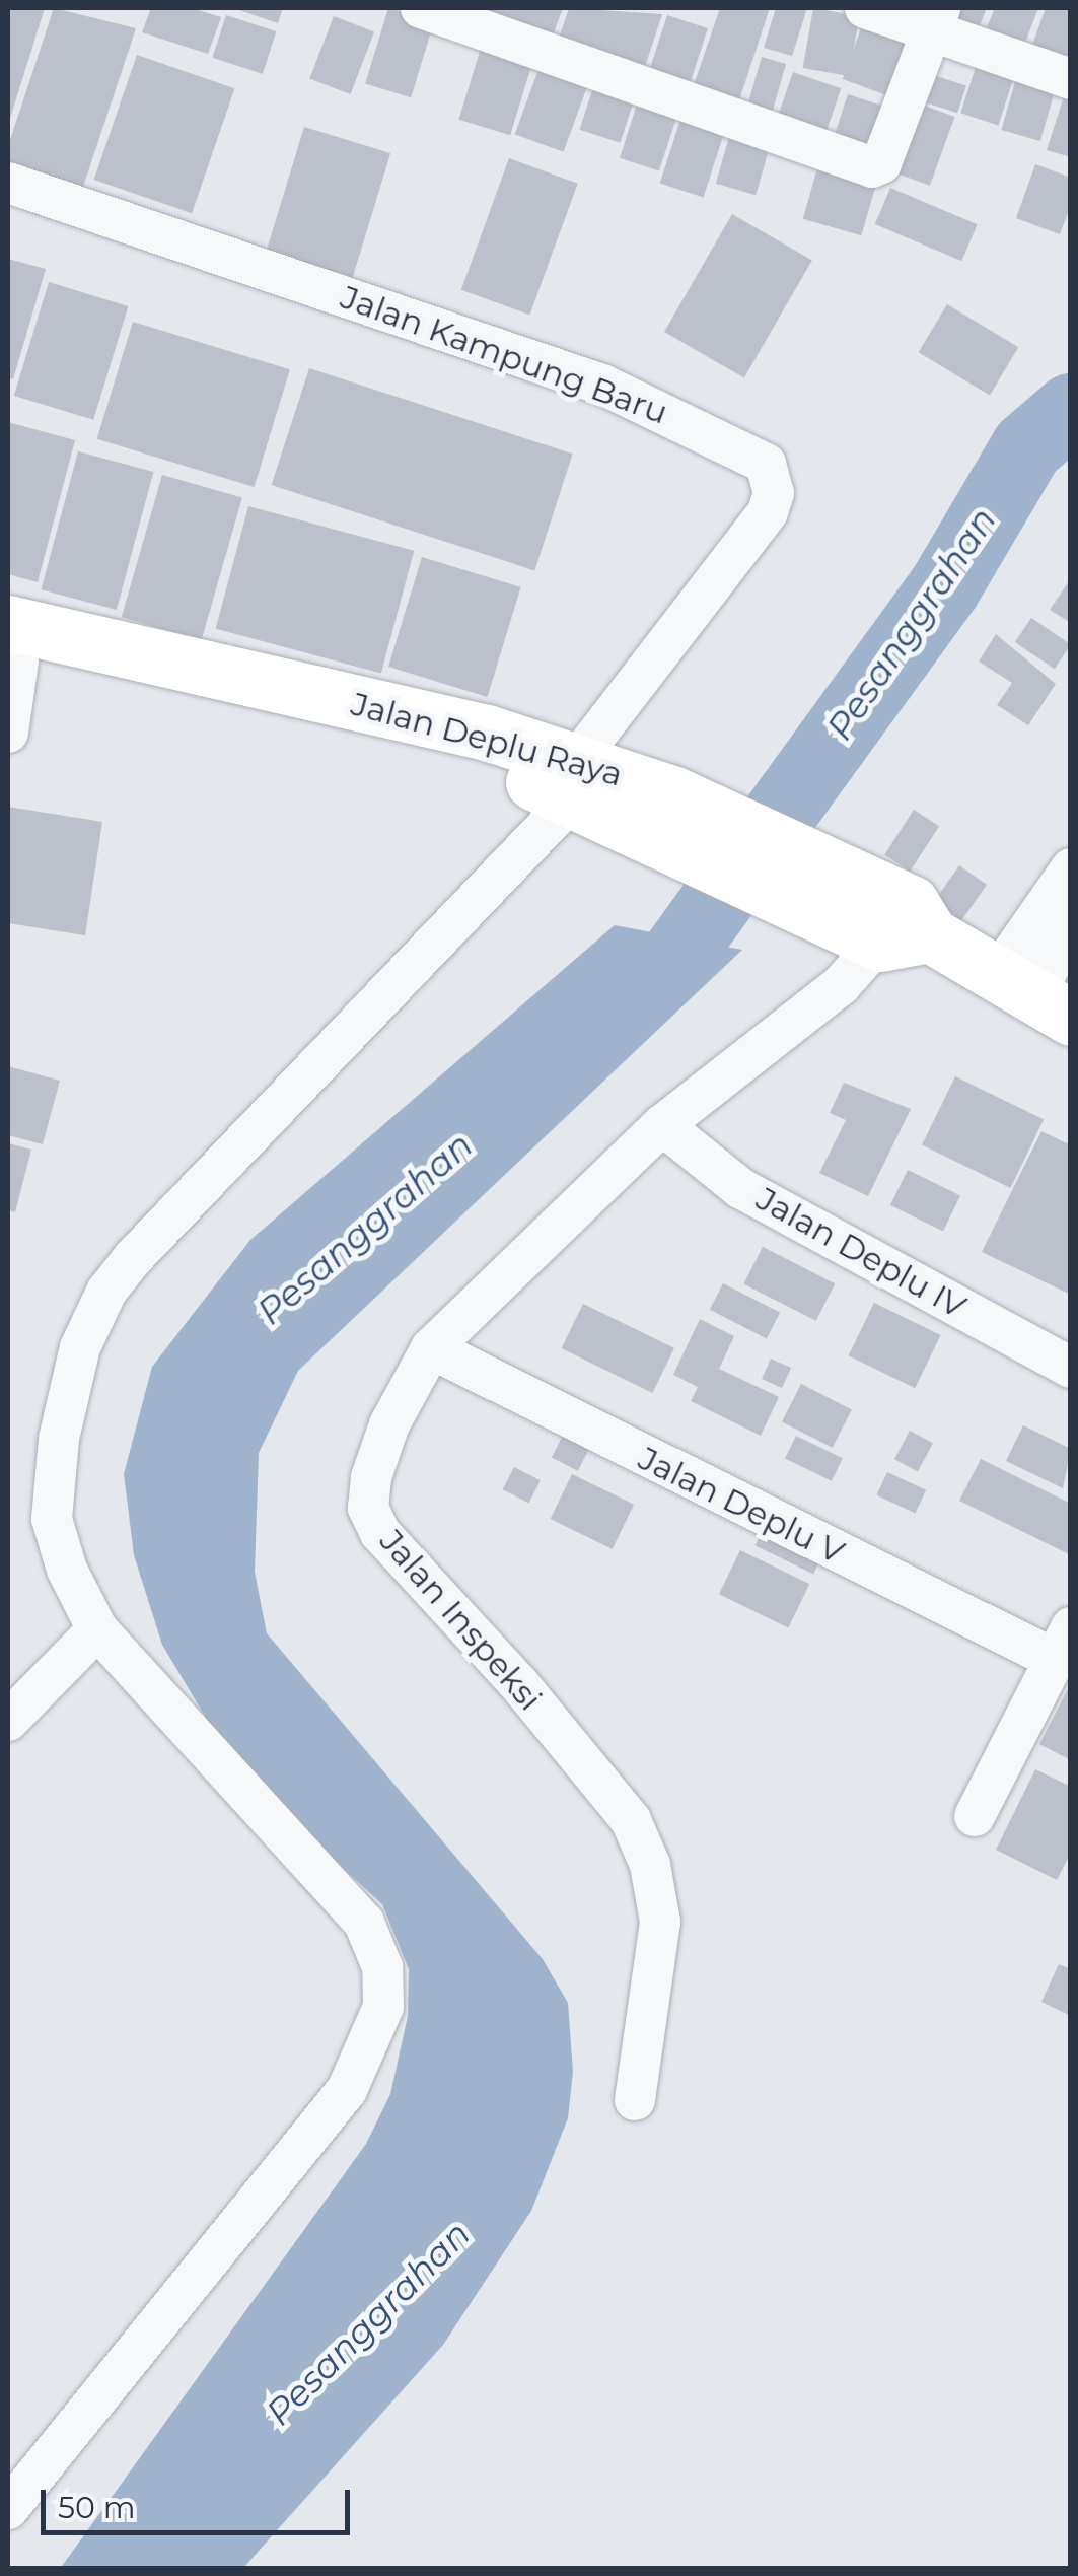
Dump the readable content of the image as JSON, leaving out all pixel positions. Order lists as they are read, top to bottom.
{
  "streets": {
    "main road": ["Jalan Deplu Raya"],
    "street": [
      "Jalan Kampung Baru",
      "Jalan Deplu IV",
      "Jalan Deplu V",
      "Jalan Inspeksi"
    ]
  },
  "crossings": [
    ["Jalan Kampung Baru", "Jalan Deplu Raya"],
    ["Jalan Deplu Raya", "Jalan Inspeksi"],
    ["Jalan Deplu IV", "Jalan Inspeksi"],
    ["Jalan Deplu V", "Jalan Inspeksi"]
  ],
  "water": ["Pesanggrahan"],
  "scale_bar": "50 m"
}
